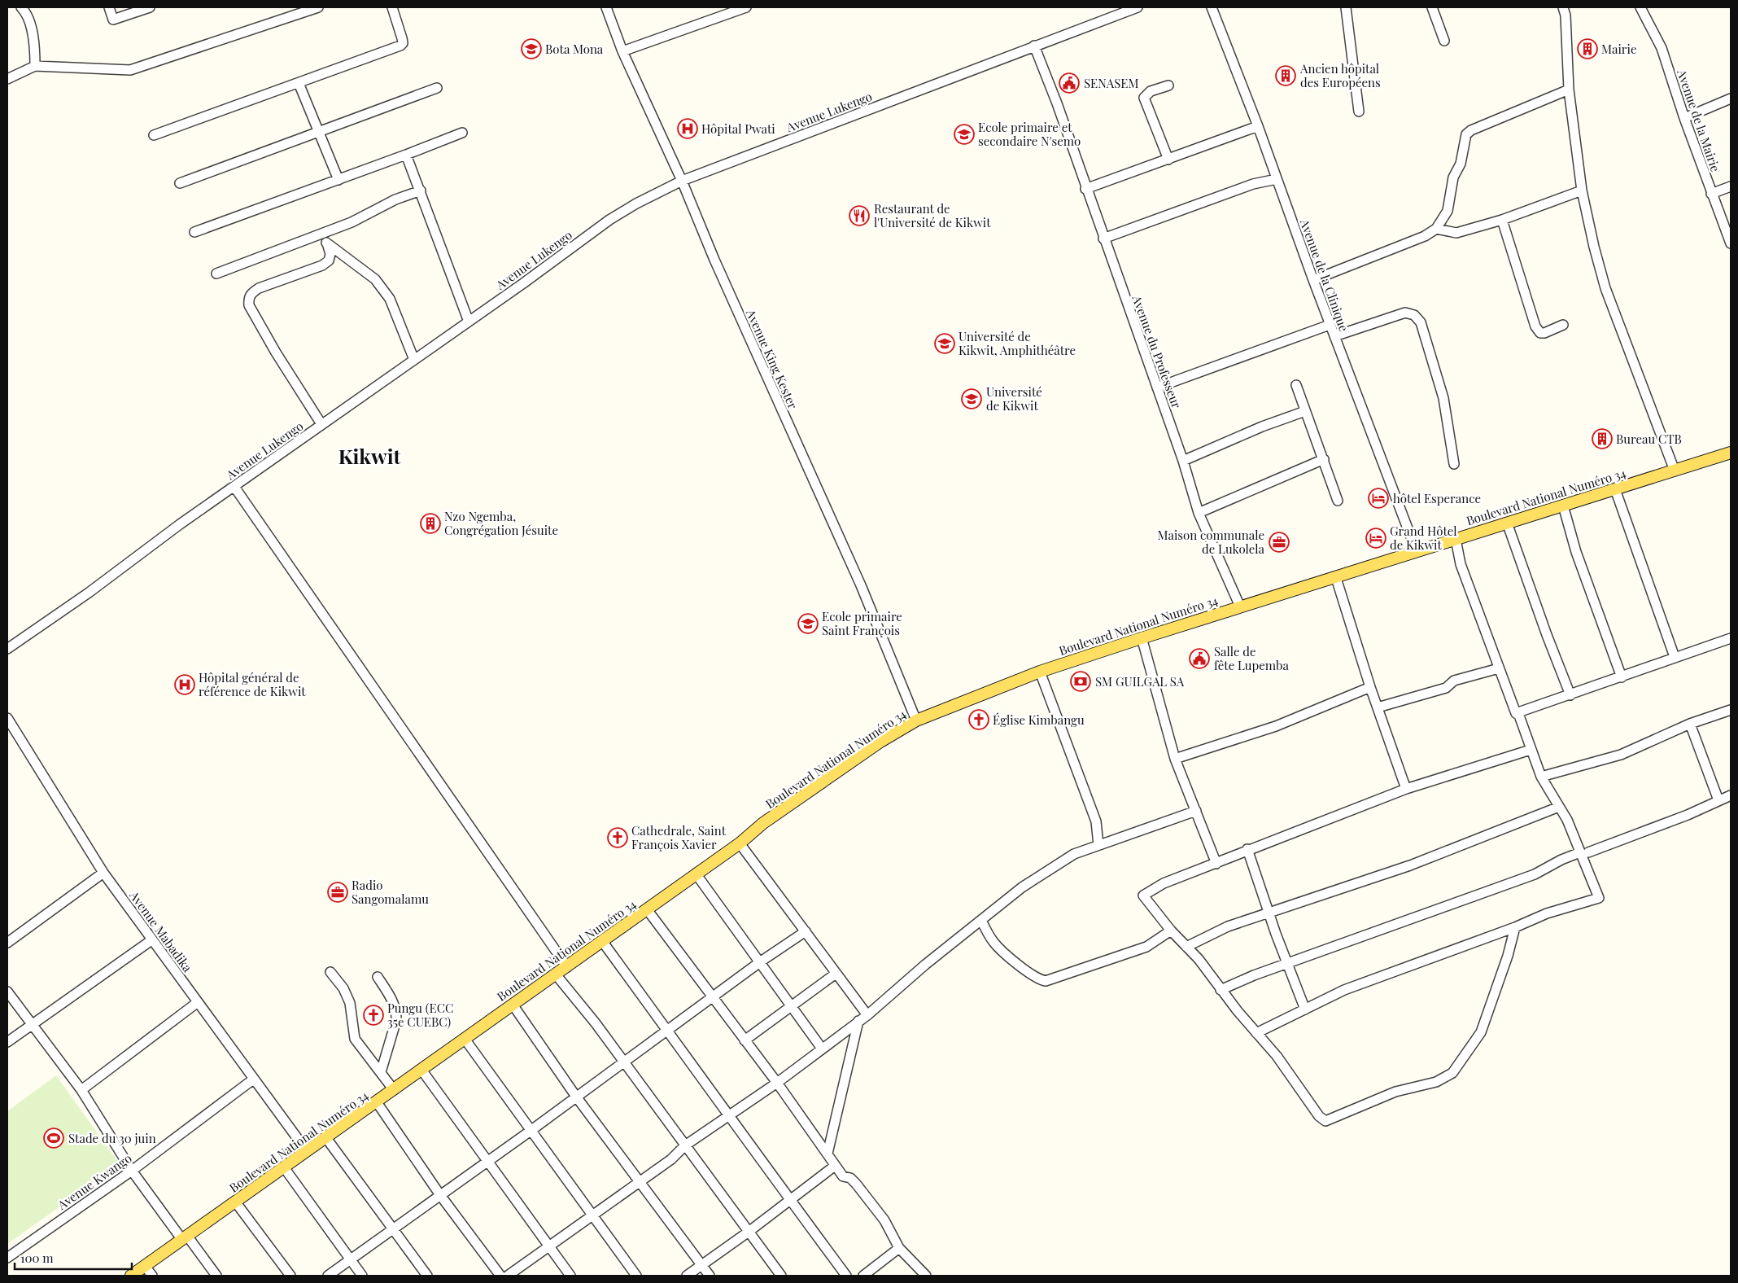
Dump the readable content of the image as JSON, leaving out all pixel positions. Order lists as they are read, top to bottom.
{
  "streets": {
    "main road": ["Boulevard National Numéro 34"],
    "street": [
      "Avenue Lukengo",
      "Avenue de la Mairie",
      "Avenue de la Clinique",
      "Avenue du Professeur",
      "Avenue King Kester",
      "Avenue Mabadika",
      "Avenue Kwango"
    ]
  },
  "crossings": [
    ["Avenue Lukengo", "Avenue du Professeur"],
    ["Avenue Lukengo", "Avenue King Kester"],
    ["Avenue de la Clinique", "Boulevard National Numéro 34"],
    ["Avenue du Professeur", "Boulevard National Numéro 34"],
    ["Avenue King Kester", "Boulevard National Numéro 34"],
    ["Boulevard National Numéro 34", "Avenue Mabadika"],
    ["Avenue Mabadika", "Avenue Kwango"]
  ],
  "districts": ["Kikwit"],
  "places": {
    "school or university": [
      "Bota Mona",
      "Ecole primaire et secondaire N'semo",
      "Université de Kikwit, Amphithéâtre",
      "Université de Kikwit",
      "Ecole primaire Saint François"
    ],
    "building": [
      "Mairie",
      "Ancien hôpital des Européens",
      "Bureau CTB",
      "Nzo Ngemba, Congrégation Jésuite"
    ],
    "public building": ["SENASEM", "Salle de fête Lupemba"],
    "hospital": ["Hôpital Pwati", "Hôpital général de référence de Kikwit"],
    "restaurant": ["Restaurant de l'Université de Kikwit"],
    "hotel": ["hôtel Esperance", "Grand Hôtel de Kikwit"],
    "office": ["Maison communale de Lukolela", "Radio Sangomalamu"],
    "bank": ["SM GUILGAL SA"],
    "church": ["Église Kimbangu", "Cathedrale, Saint François Xavier", "Pungu (ECC 35e CUEBC)"],
    "sports": ["Stade du 30 juin"]
  },
  "scale_bar": "100 m"
}
